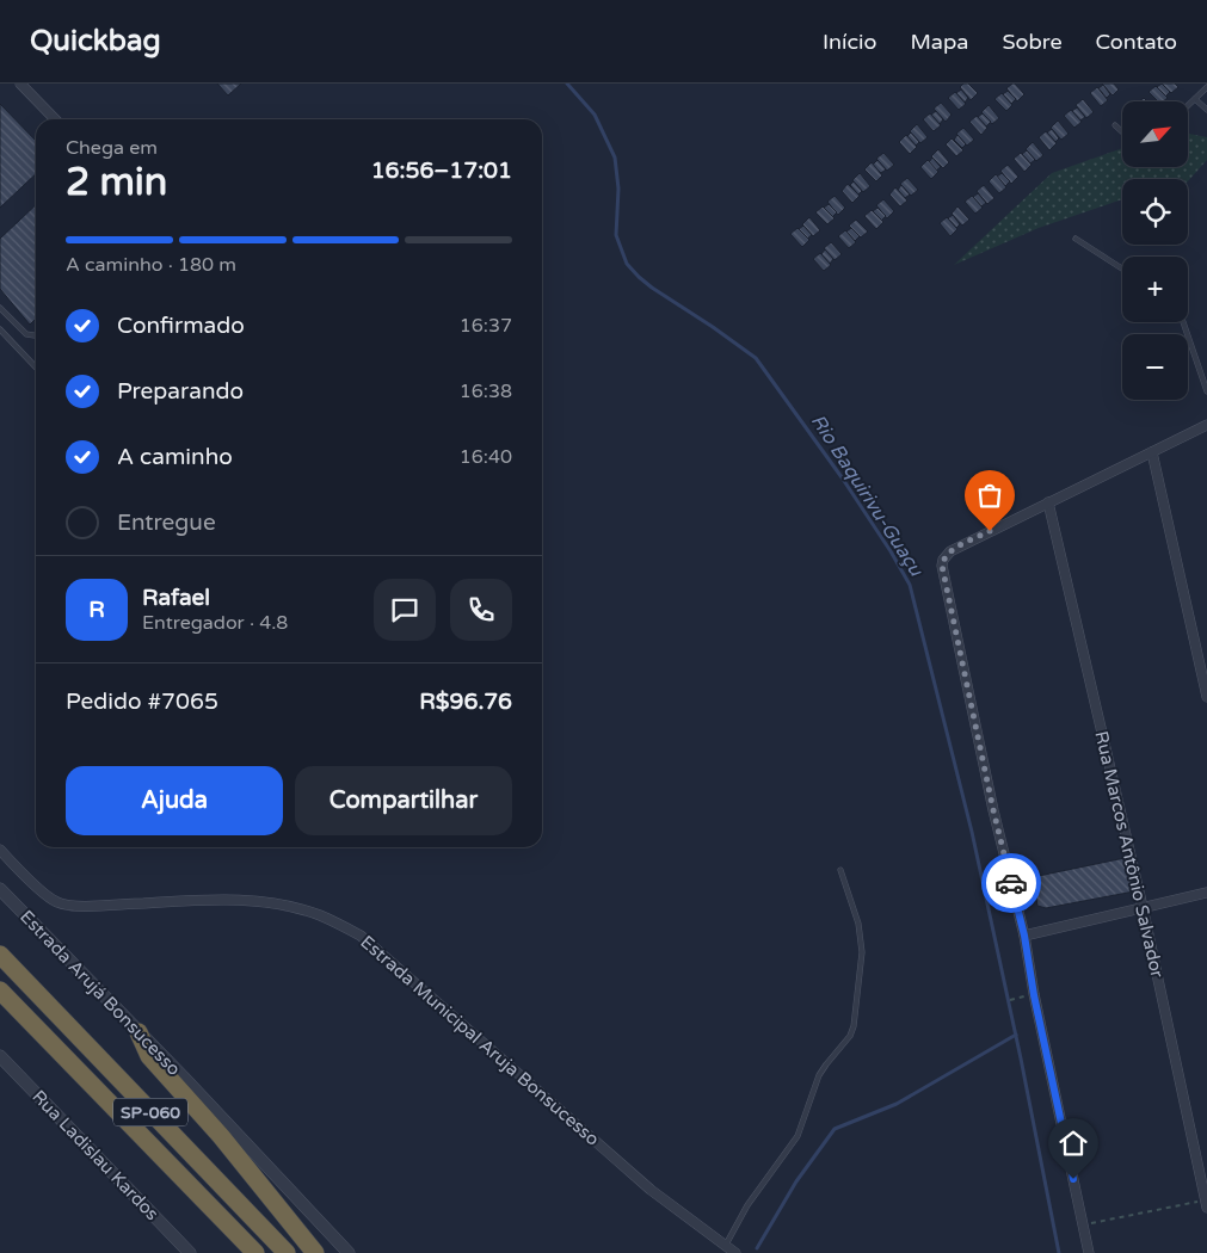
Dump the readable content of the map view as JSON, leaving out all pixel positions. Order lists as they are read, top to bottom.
{
  "streets": {
    "highway": ["SP-060"],
    "street": [
      "Rua Marcos Antônio Salvador",
      "Estrada Arujá Bonsucesso",
      "Estrada Municipal Aruja Bonsucesso",
      "Rua Ladislau Kardos"
    ]
  },
  "water": ["Rio Baquirivu-Guaçu"],
  "north": "top right",
  "page": {
    "header": "Quickbag",
    "nav": [
      "Início",
      "Mapa",
      "Sobre",
      "Contato"
    ],
    "map_buttons": ["+", "−"],
    "heading": ["2 min", "Chega em", "16:56–17:01"],
    "panel": [
      "Rafael",
      "Entregador · 4.8",
      "Pedido #7065",
      "R$96.76"
    ],
    "bar": "A caminho · 180 m",
    "list": [
      ["Confirmado", "16:37"],
      ["Preparando", "16:38"],
      ["A caminho", "16:40"],
      "Entregue"
    ],
    "round": "R",
    "buttons": ["Ajuda", "Compartilhar"]
  }
}
